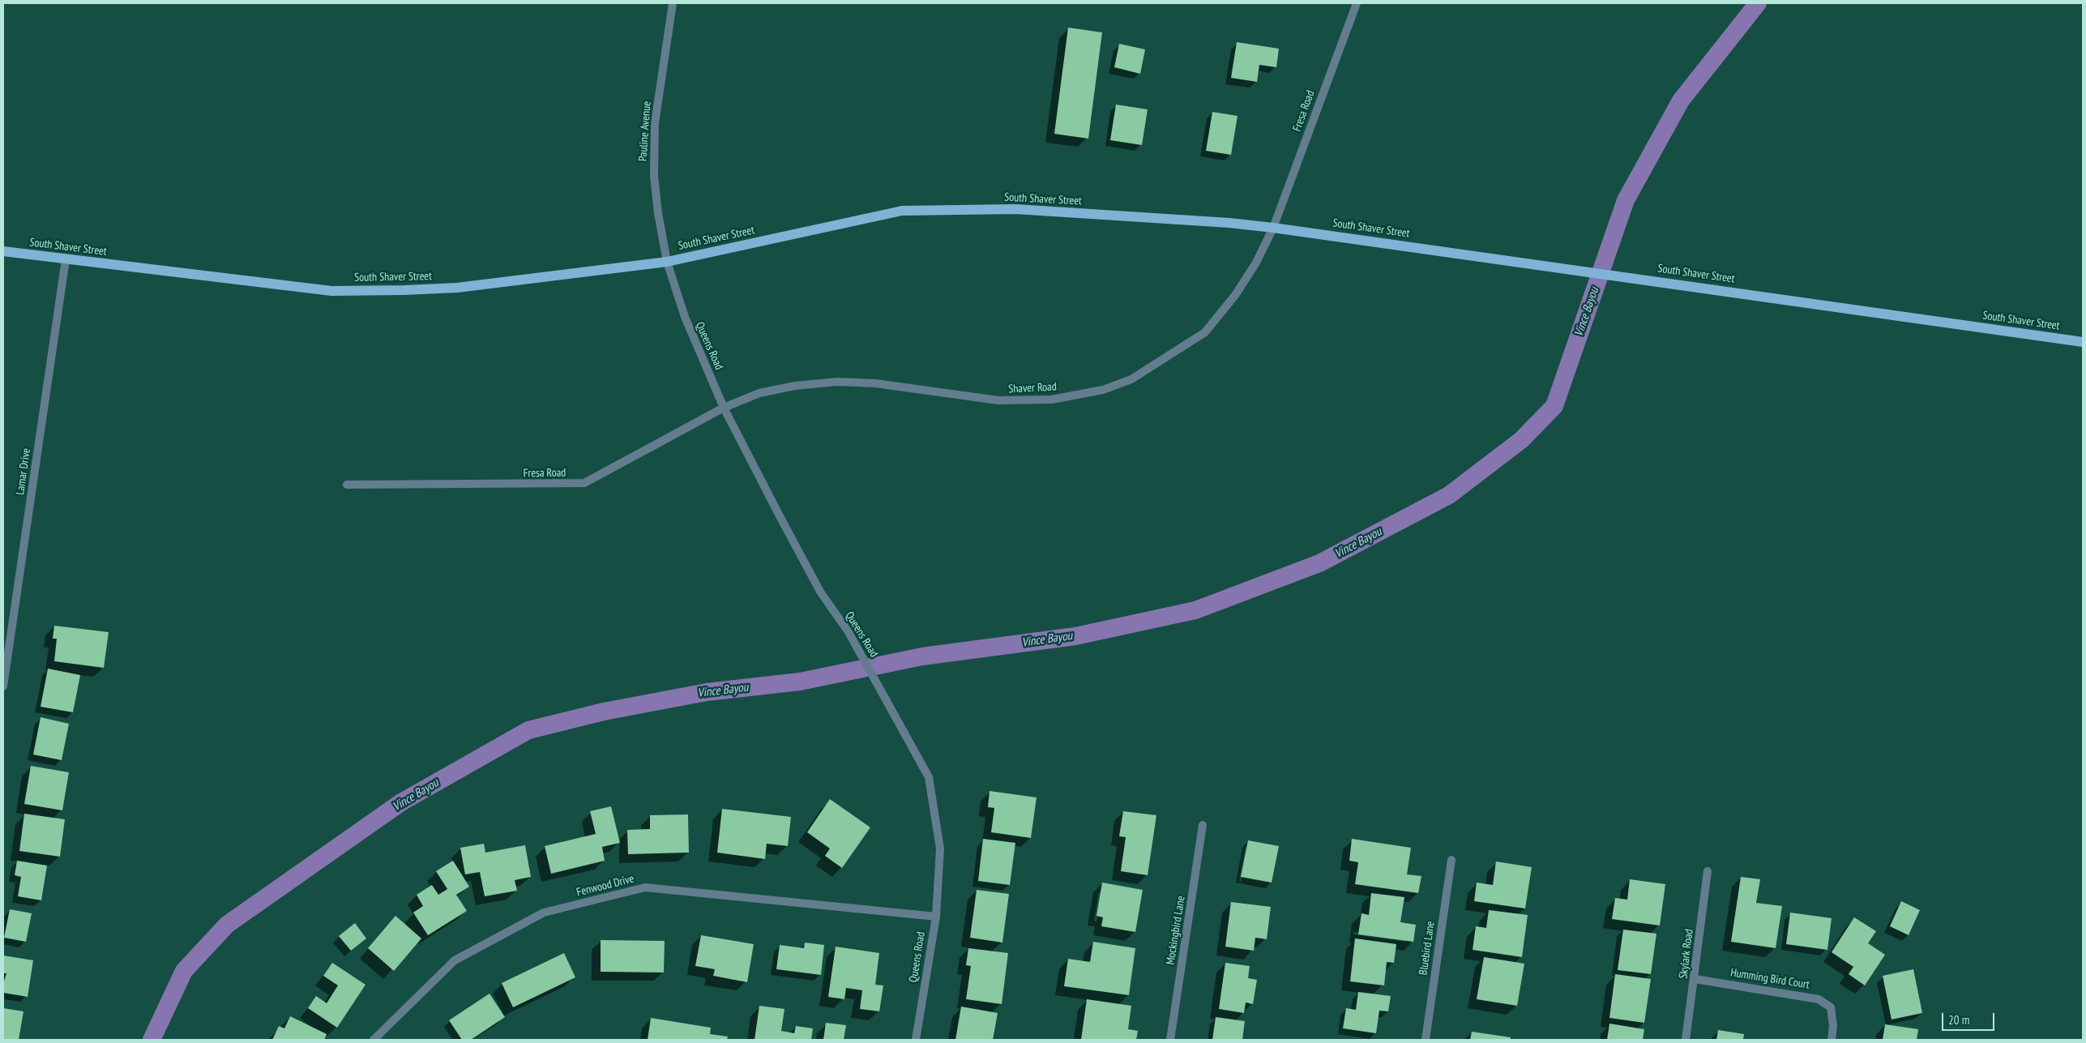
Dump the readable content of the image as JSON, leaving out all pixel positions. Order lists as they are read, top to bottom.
{
  "streets": {
    "main road": ["South Shaver Street"],
    "street": [
      "Fresa Road",
      "Pauline Avenue",
      "Queens Road",
      "Shaver Road",
      "Lamar Drive",
      "Fenwood Drive",
      "Mockingbird Lane",
      "Bluebird Lane",
      "Skylark Road",
      "Humming Bird Court"
    ]
  },
  "crossings": [
    ["Fresa Road", "South Shaver Street"],
    ["Fresa Road", "Queens Road"],
    ["Fresa Road", "Shaver Road"],
    ["Pauline Avenue", "South Shaver Street"],
    ["Pauline Avenue", "Queens Road"],
    ["South Shaver Street", "Queens Road"],
    ["South Shaver Street", "Shaver Road"],
    ["South Shaver Street", "Lamar Drive"],
    ["Queens Road", "Shaver Road"],
    ["Queens Road", "Fenwood Drive"],
    ["Skylark Road", "Humming Bird Court"]
  ],
  "water": ["Vince Bayou"],
  "scale_bar": "20 m"
}
